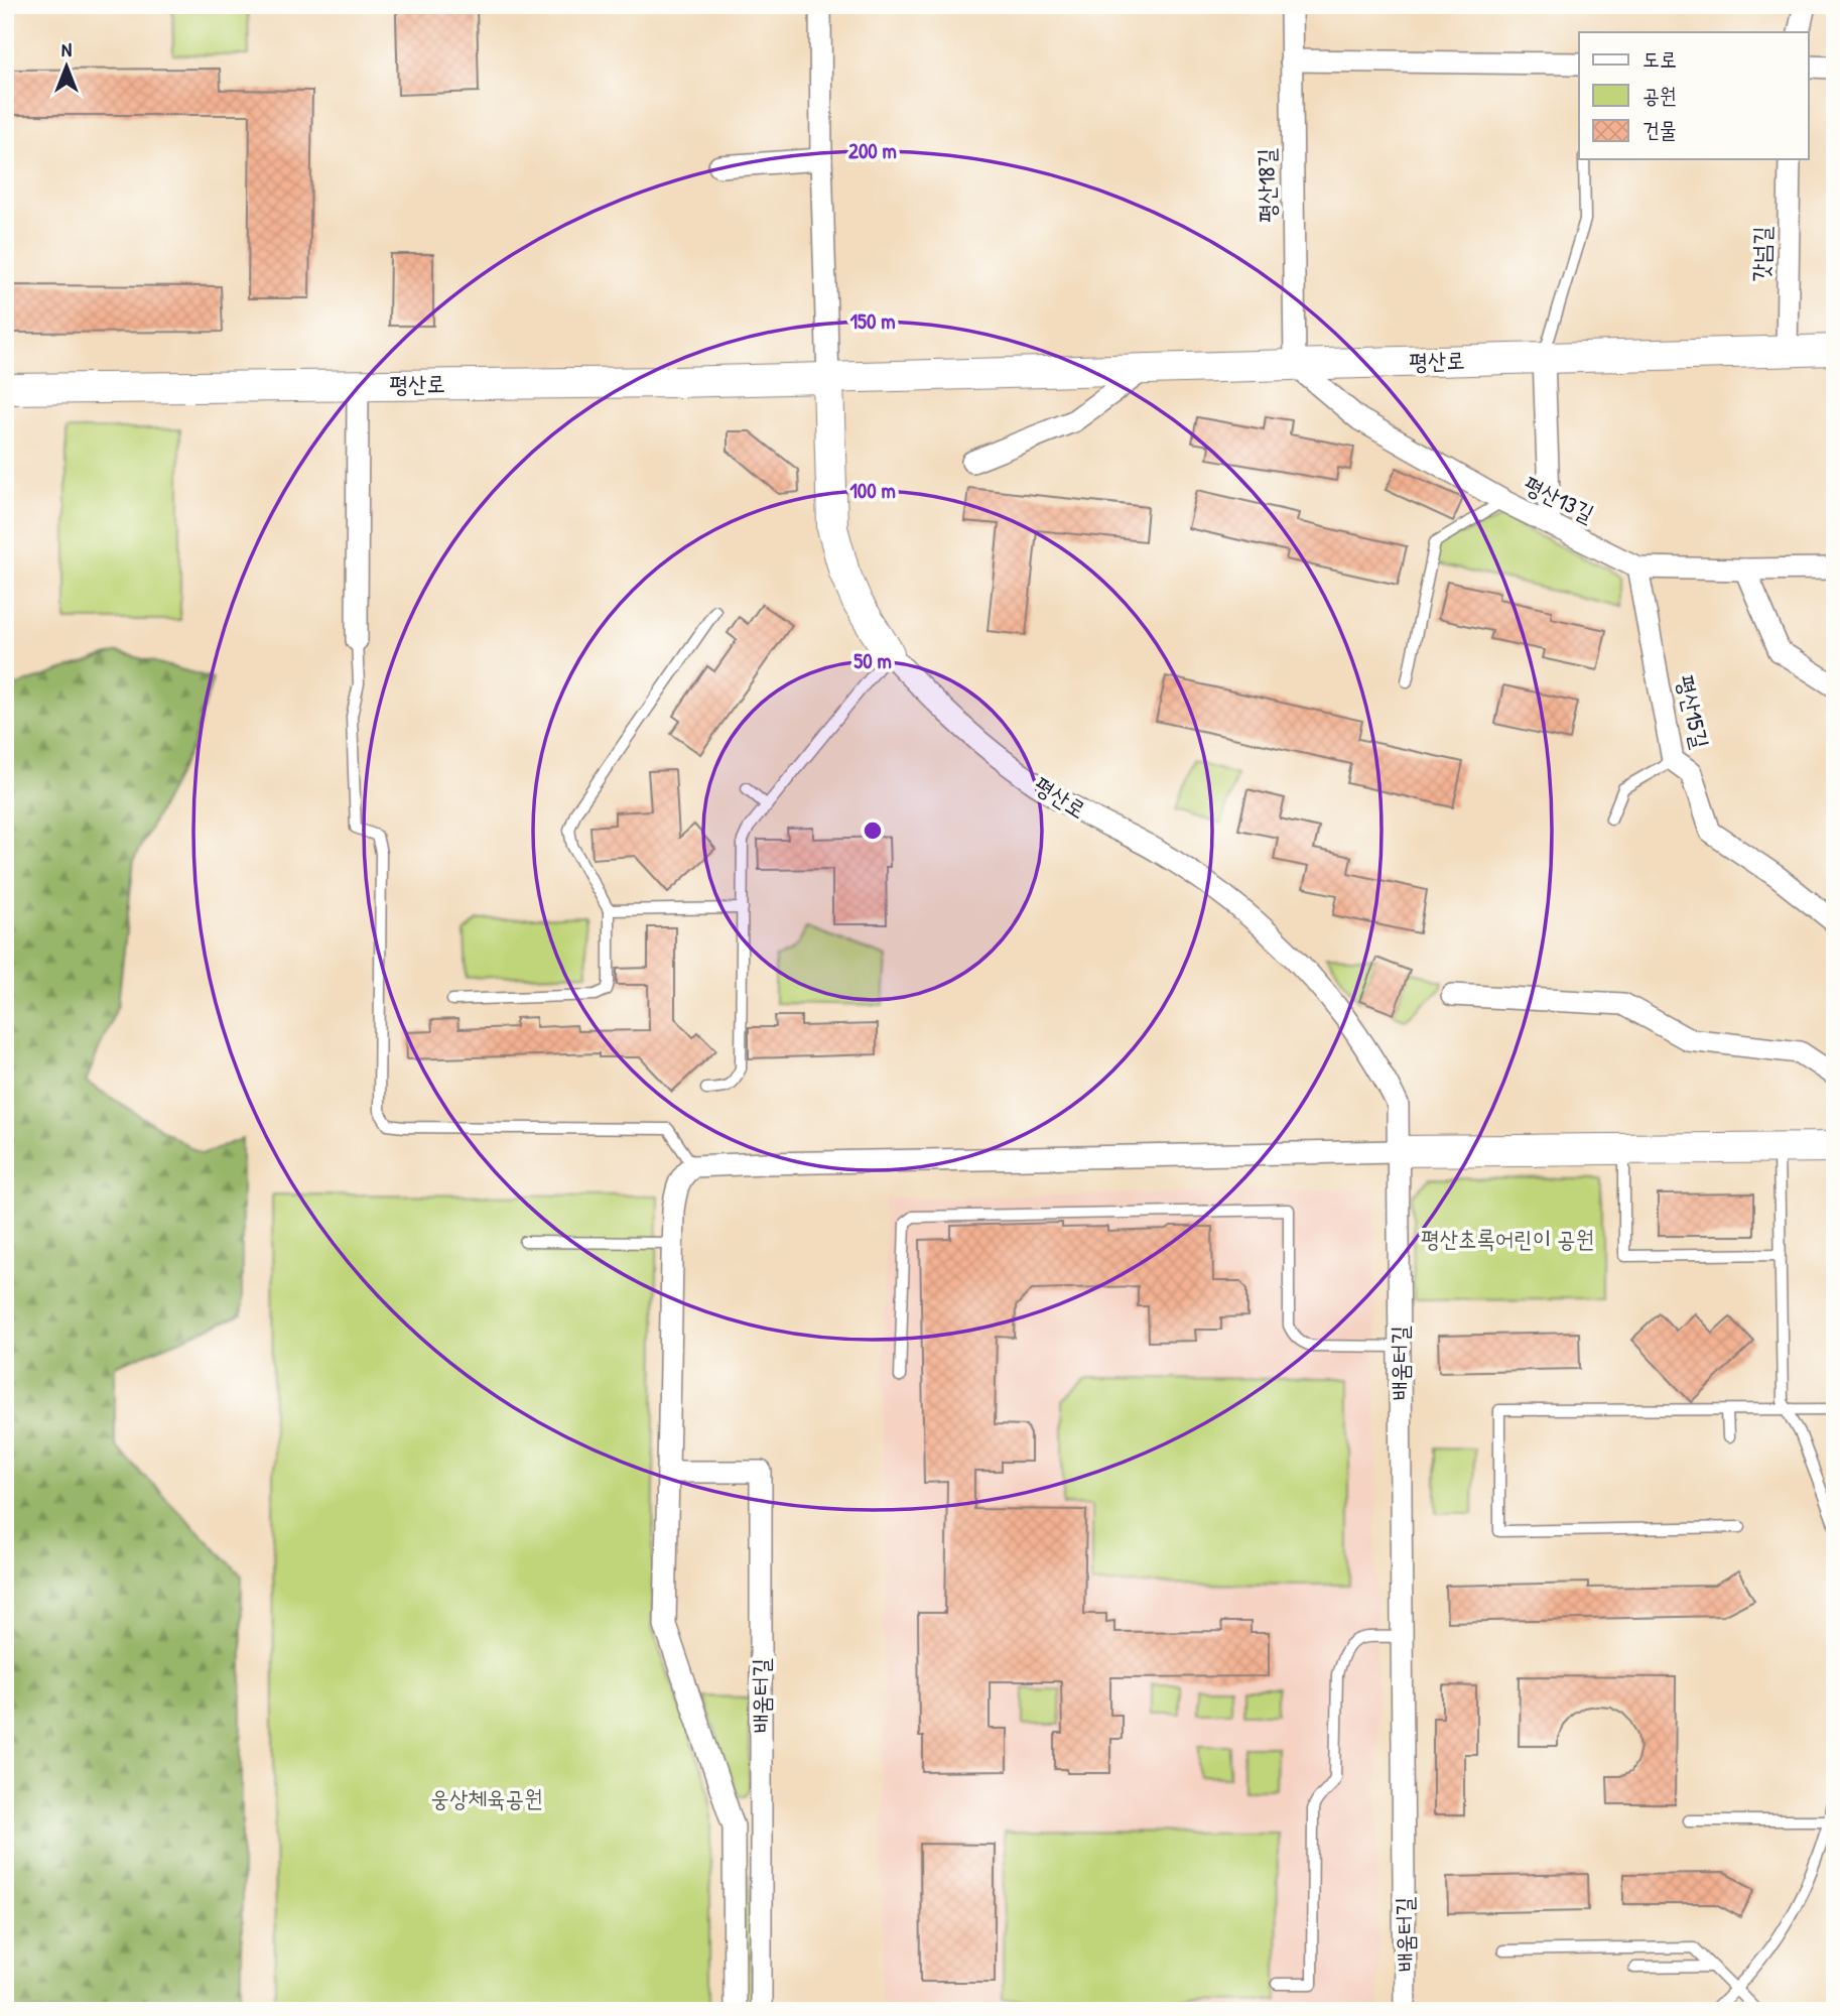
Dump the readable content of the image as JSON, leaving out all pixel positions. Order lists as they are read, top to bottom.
{
  "streets": {
    "street": [
      "평산18길",
      "갓넘길",
      "평산로",
      "평산13길",
      "평산15길",
      "배움터길"
    ]
  },
  "crossings": [
    ["평산18길", "평산로"],
    ["평산18길", "평산13길"],
    ["갓넘길", "평산로"],
    ["평산로", "평산13길"],
    ["평산로", "배움터길"],
    ["평산13길", "평산15길"]
  ],
  "parks": ["평산초록어린이 공원", "웅상체육공원"],
  "legend": ["도로", "공원", "건물"],
  "north": "top",
  "rings": [
    "200 m",
    "150 m",
    "100 m",
    "50 m"
  ]
}
